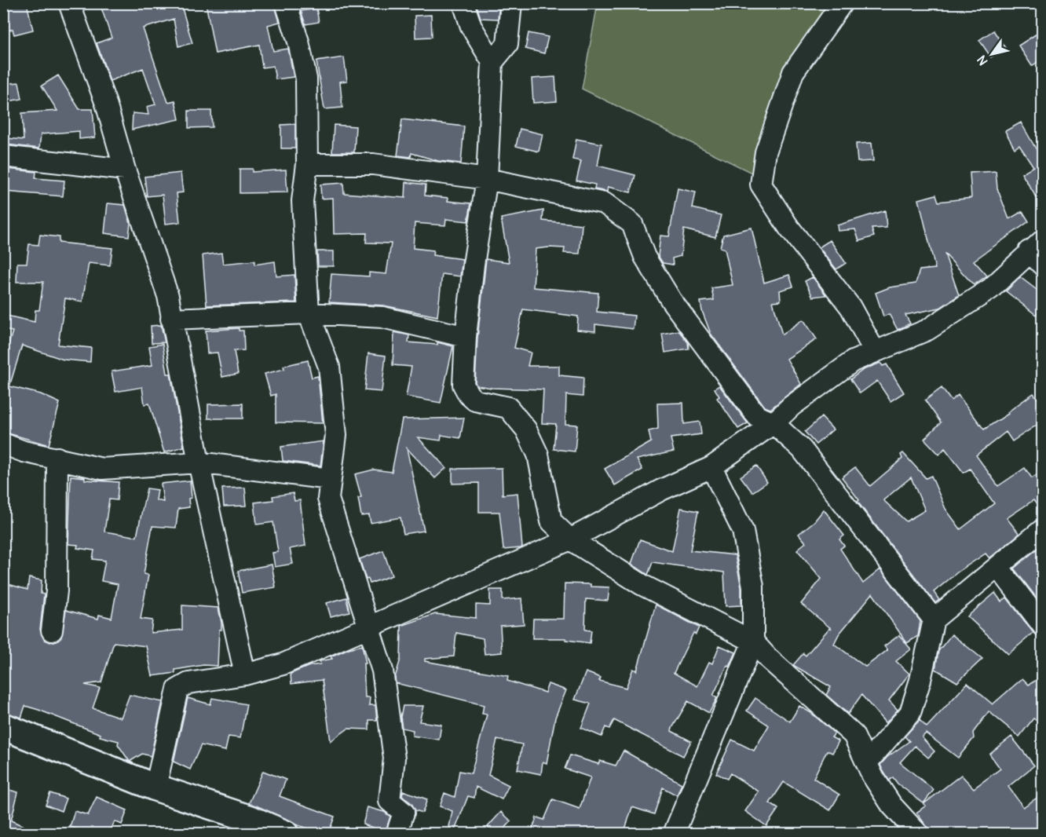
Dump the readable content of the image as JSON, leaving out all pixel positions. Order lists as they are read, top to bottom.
{
  "north": "bottom left"
}
